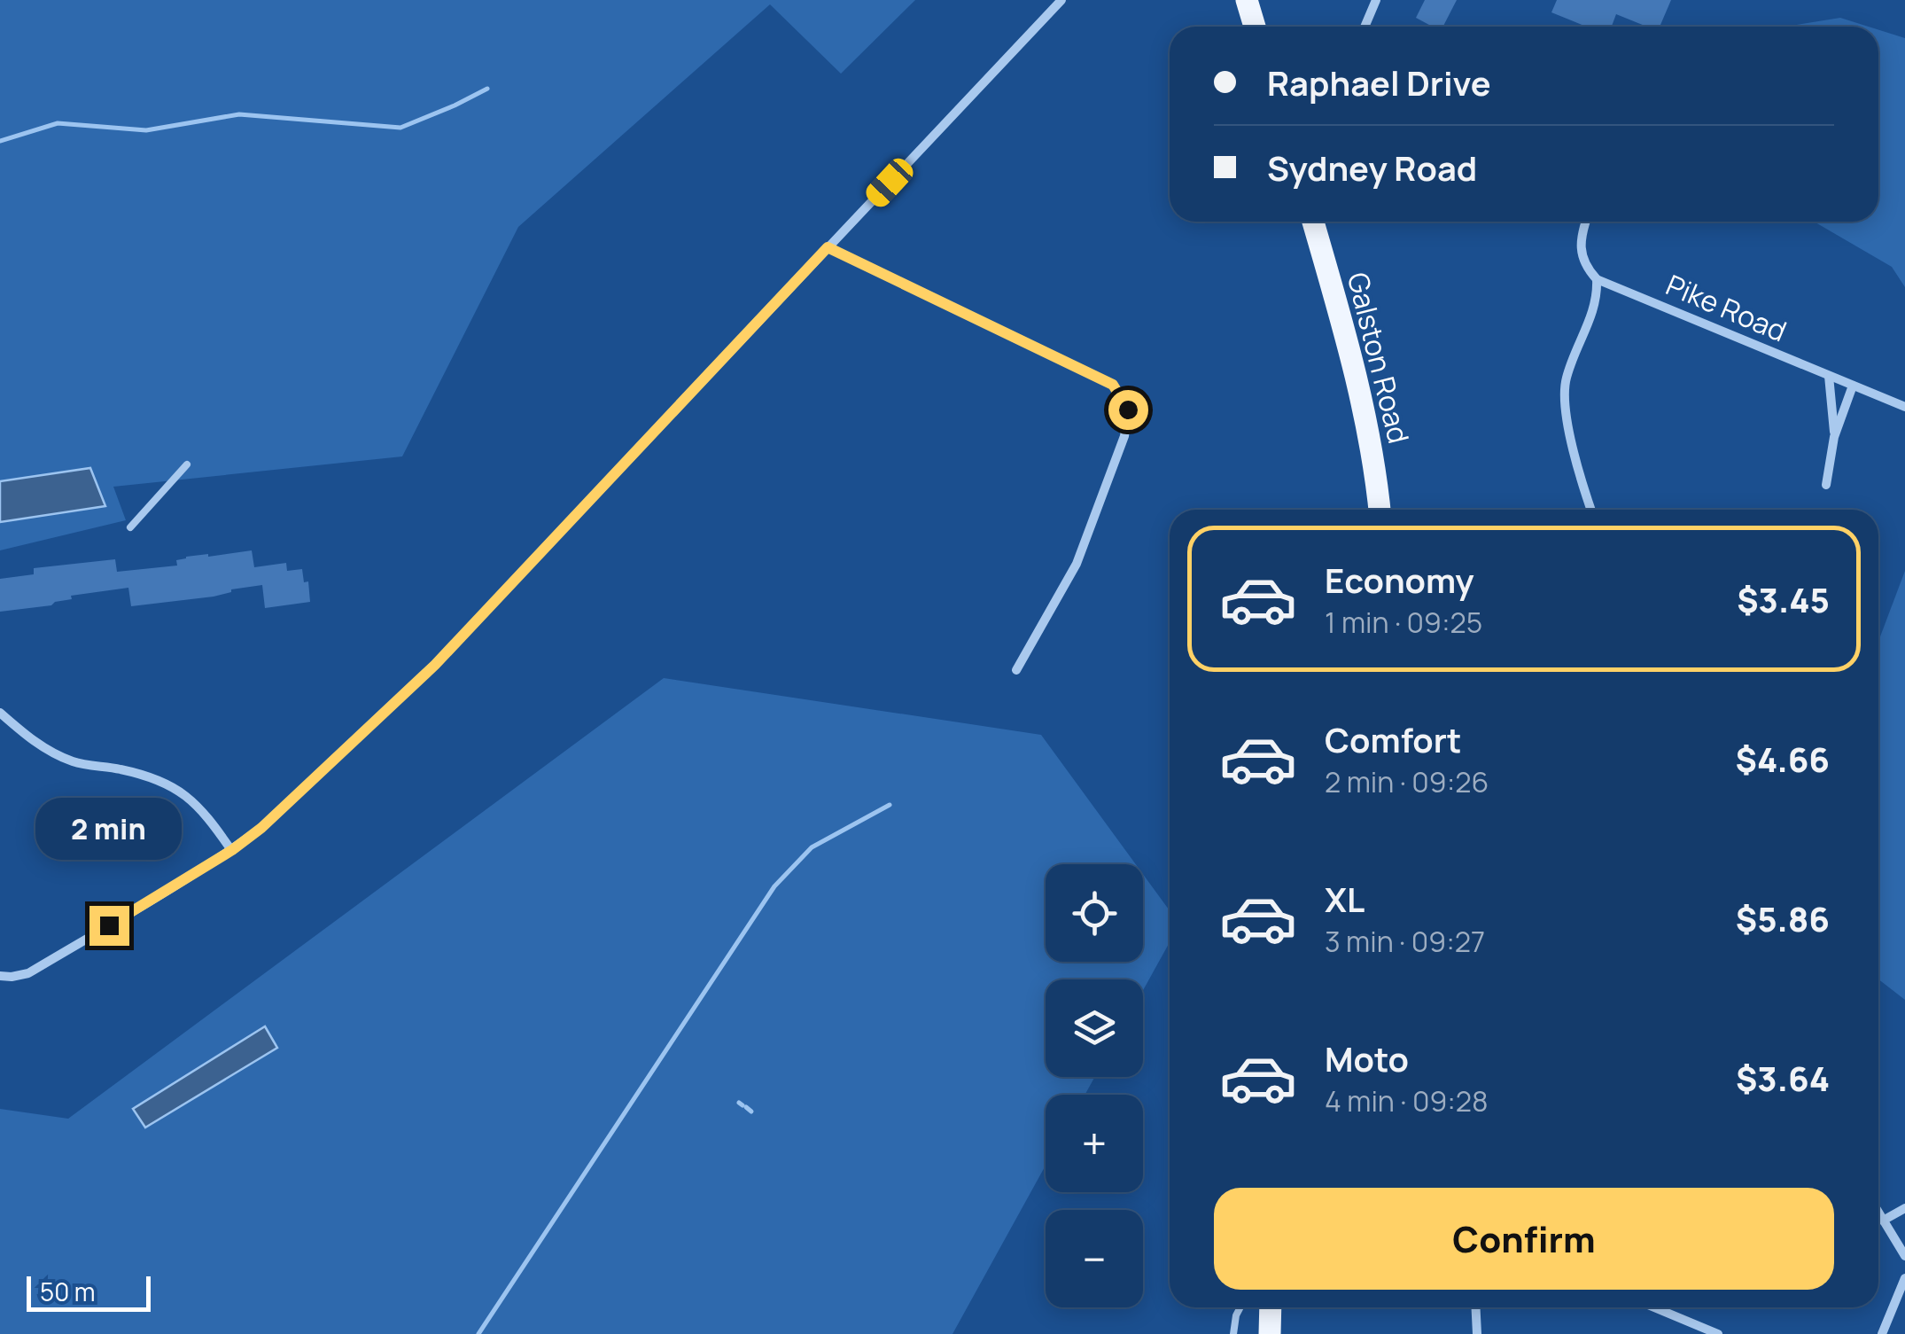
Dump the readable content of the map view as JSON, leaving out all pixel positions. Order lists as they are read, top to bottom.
{
  "streets": {
    "main road": ["Galston Road"],
    "street": ["Pike Road"]
  },
  "scale_bar": "50 m",
  "page": {
    "banner": ["Raphael Drive", "Sydney Road"],
    "list": [
      {
        "name": "Economy",
        "note": "1 min · 09:25",
        "value": "$3.45"
      },
      {
        "name": "Comfort",
        "note": "2 min · 09:26",
        "value": "$4.66"
      },
      {
        "name": "XL",
        "note": "3 min · 09:27",
        "value": "$5.86"
      },
      {
        "name": "Moto",
        "note": "4 min · 09:28",
        "value": "$3.64"
      }
    ],
    "bubble": "2 min",
    "map_buttons": ["+", "−"],
    "buttons": "Confirm",
    "scale": "50 m"
  }
}
